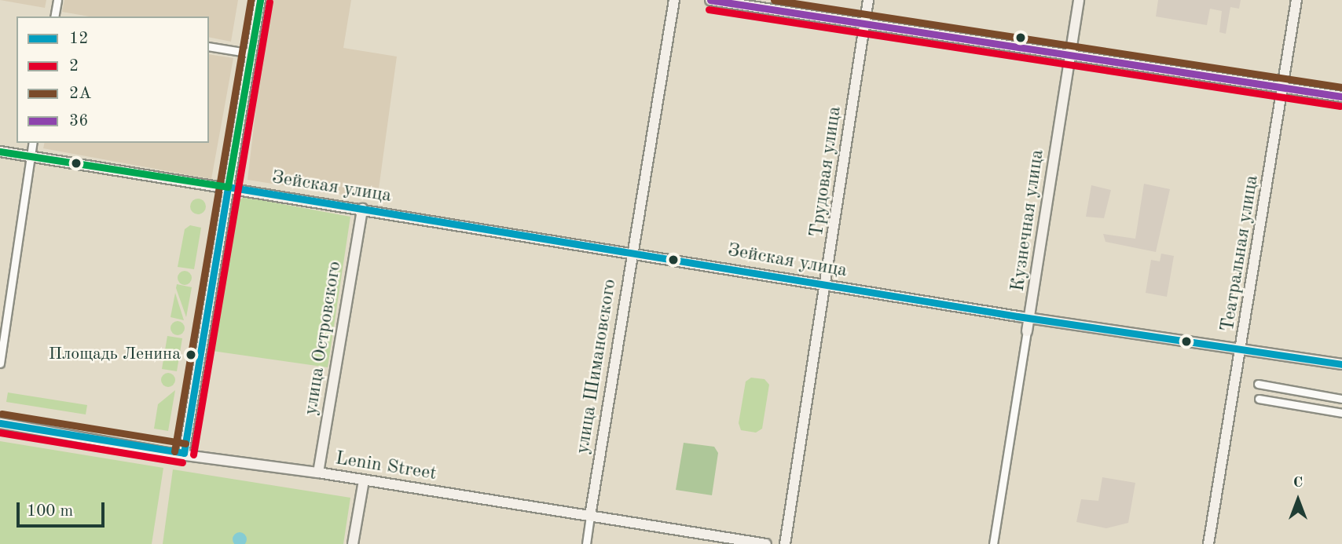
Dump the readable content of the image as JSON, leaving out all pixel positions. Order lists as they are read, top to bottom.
{
  "streets": {
    "street": [
      "Трудовая улица",
      "Зейская улица",
      "Кузнечная улица",
      "Театральная улица",
      "улица Островского",
      "улица Шимановского",
      "Lenin Street"
    ]
  },
  "crossings": [
    ["Трудовая улица", "Зейская улица"],
    ["Зейская улица", "Кузнечная улица"],
    ["Зейская улица", "Театральная улица"],
    ["Зейская улица", "улица Островского"],
    ["Зейская улица", "улица Шимановского"],
    ["улица Островского", "Lenin Street"],
    ["улица Шимановского", "Lenin Street"]
  ],
  "places": ["Площадь Ленина"],
  "lines": [
    "transit line 2А",
    "transit line 36",
    "transit line 2",
    "transit line 12"
  ],
  "legend": [
    "12",
    "2",
    "2А",
    "36"
  ],
  "scale_bar": "100 m",
  "north": "top"
}
